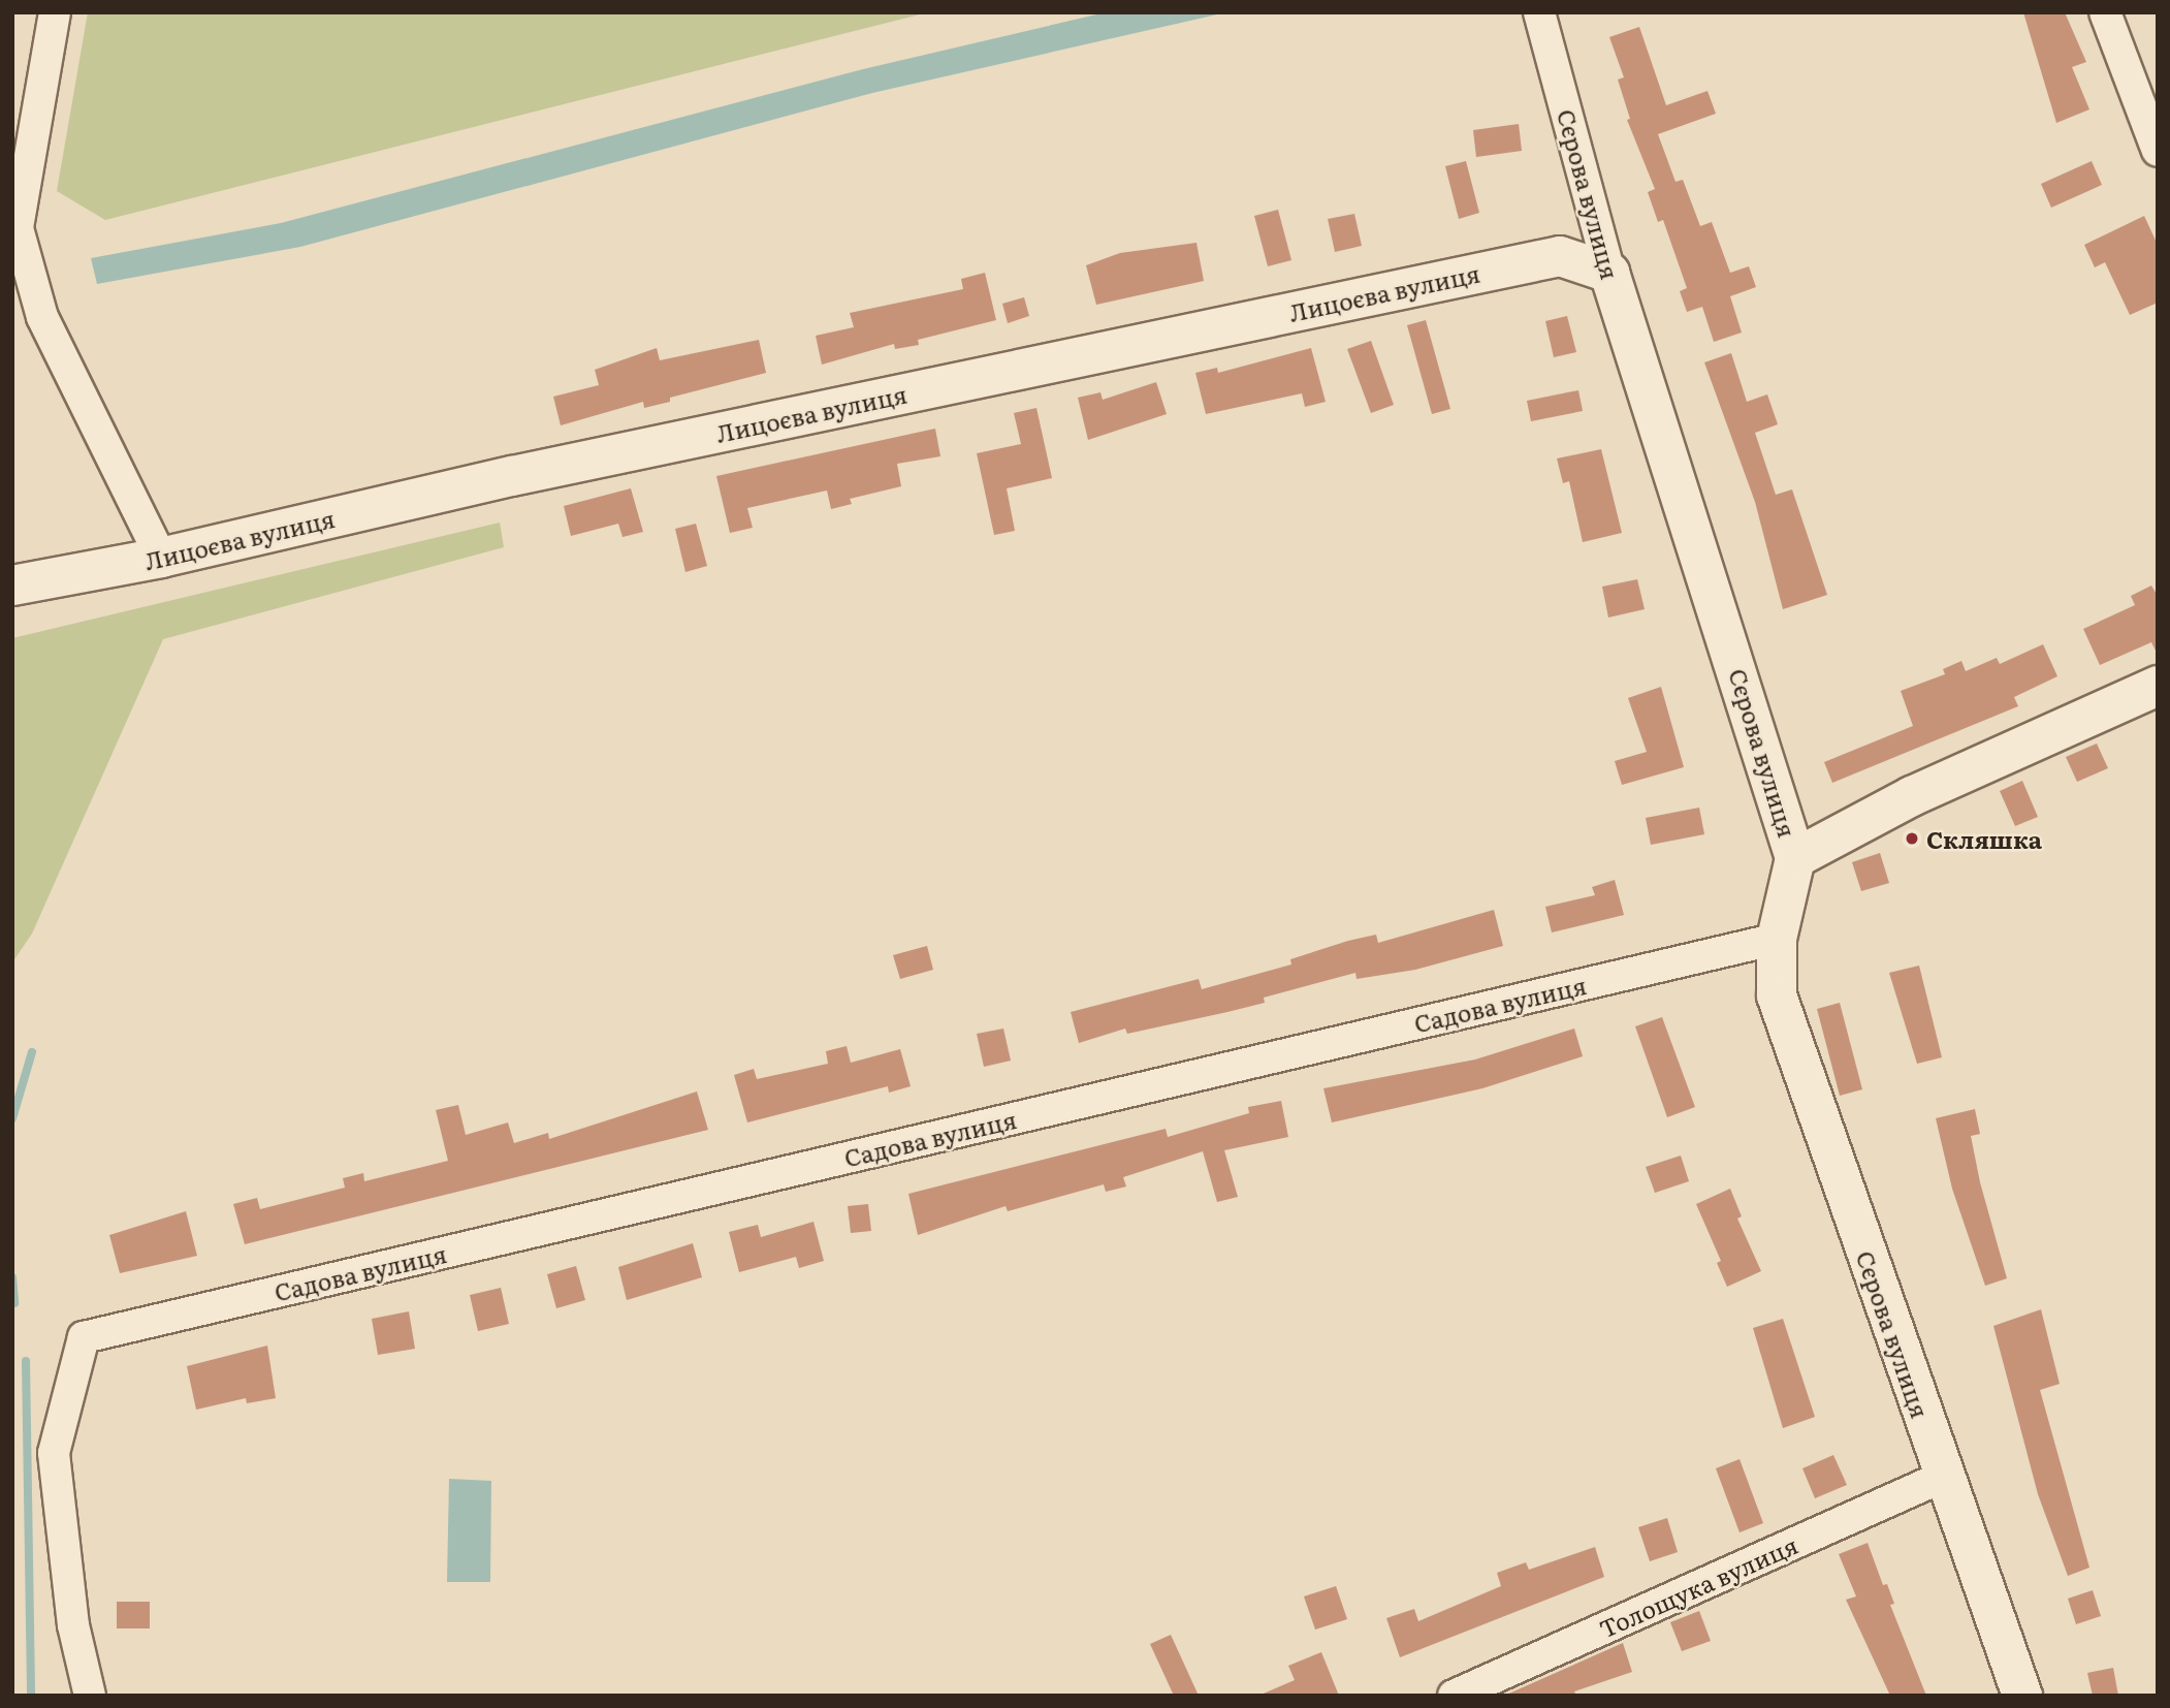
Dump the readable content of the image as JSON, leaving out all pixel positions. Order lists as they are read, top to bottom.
{
  "streets": {
    "street": [
      "Сєрова вулиця",
      "Лицоєва вулиця",
      "Садова вулиця",
      "Толощука вулиця"
    ]
  },
  "crossings": [
    ["Сєрова вулиця", "Лицоєва вулиця"],
    ["Сєрова вулиця", "Садова вулиця"],
    ["Сєрова вулиця", "Толощука вулиця"]
  ],
  "places": ["Скляшка"]
}
